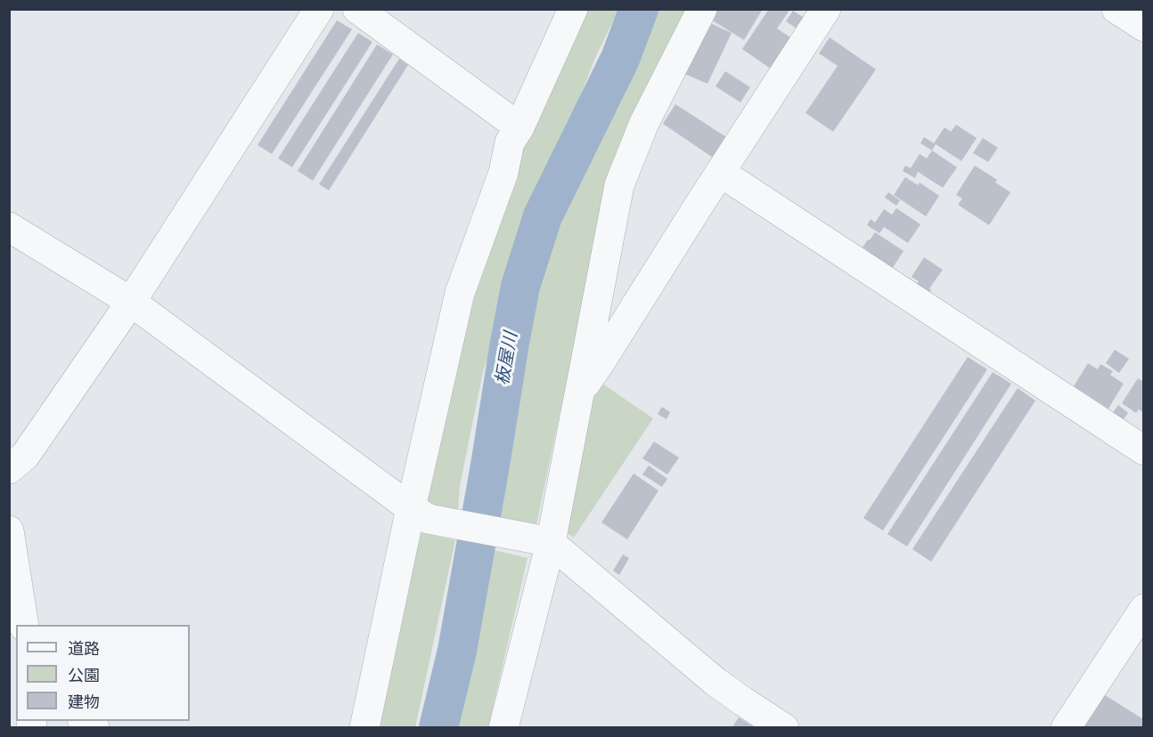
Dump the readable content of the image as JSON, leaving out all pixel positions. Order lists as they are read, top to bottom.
{
  "water": ["板屋川"],
  "legend": ["道路", "公園", "建物"]
}
